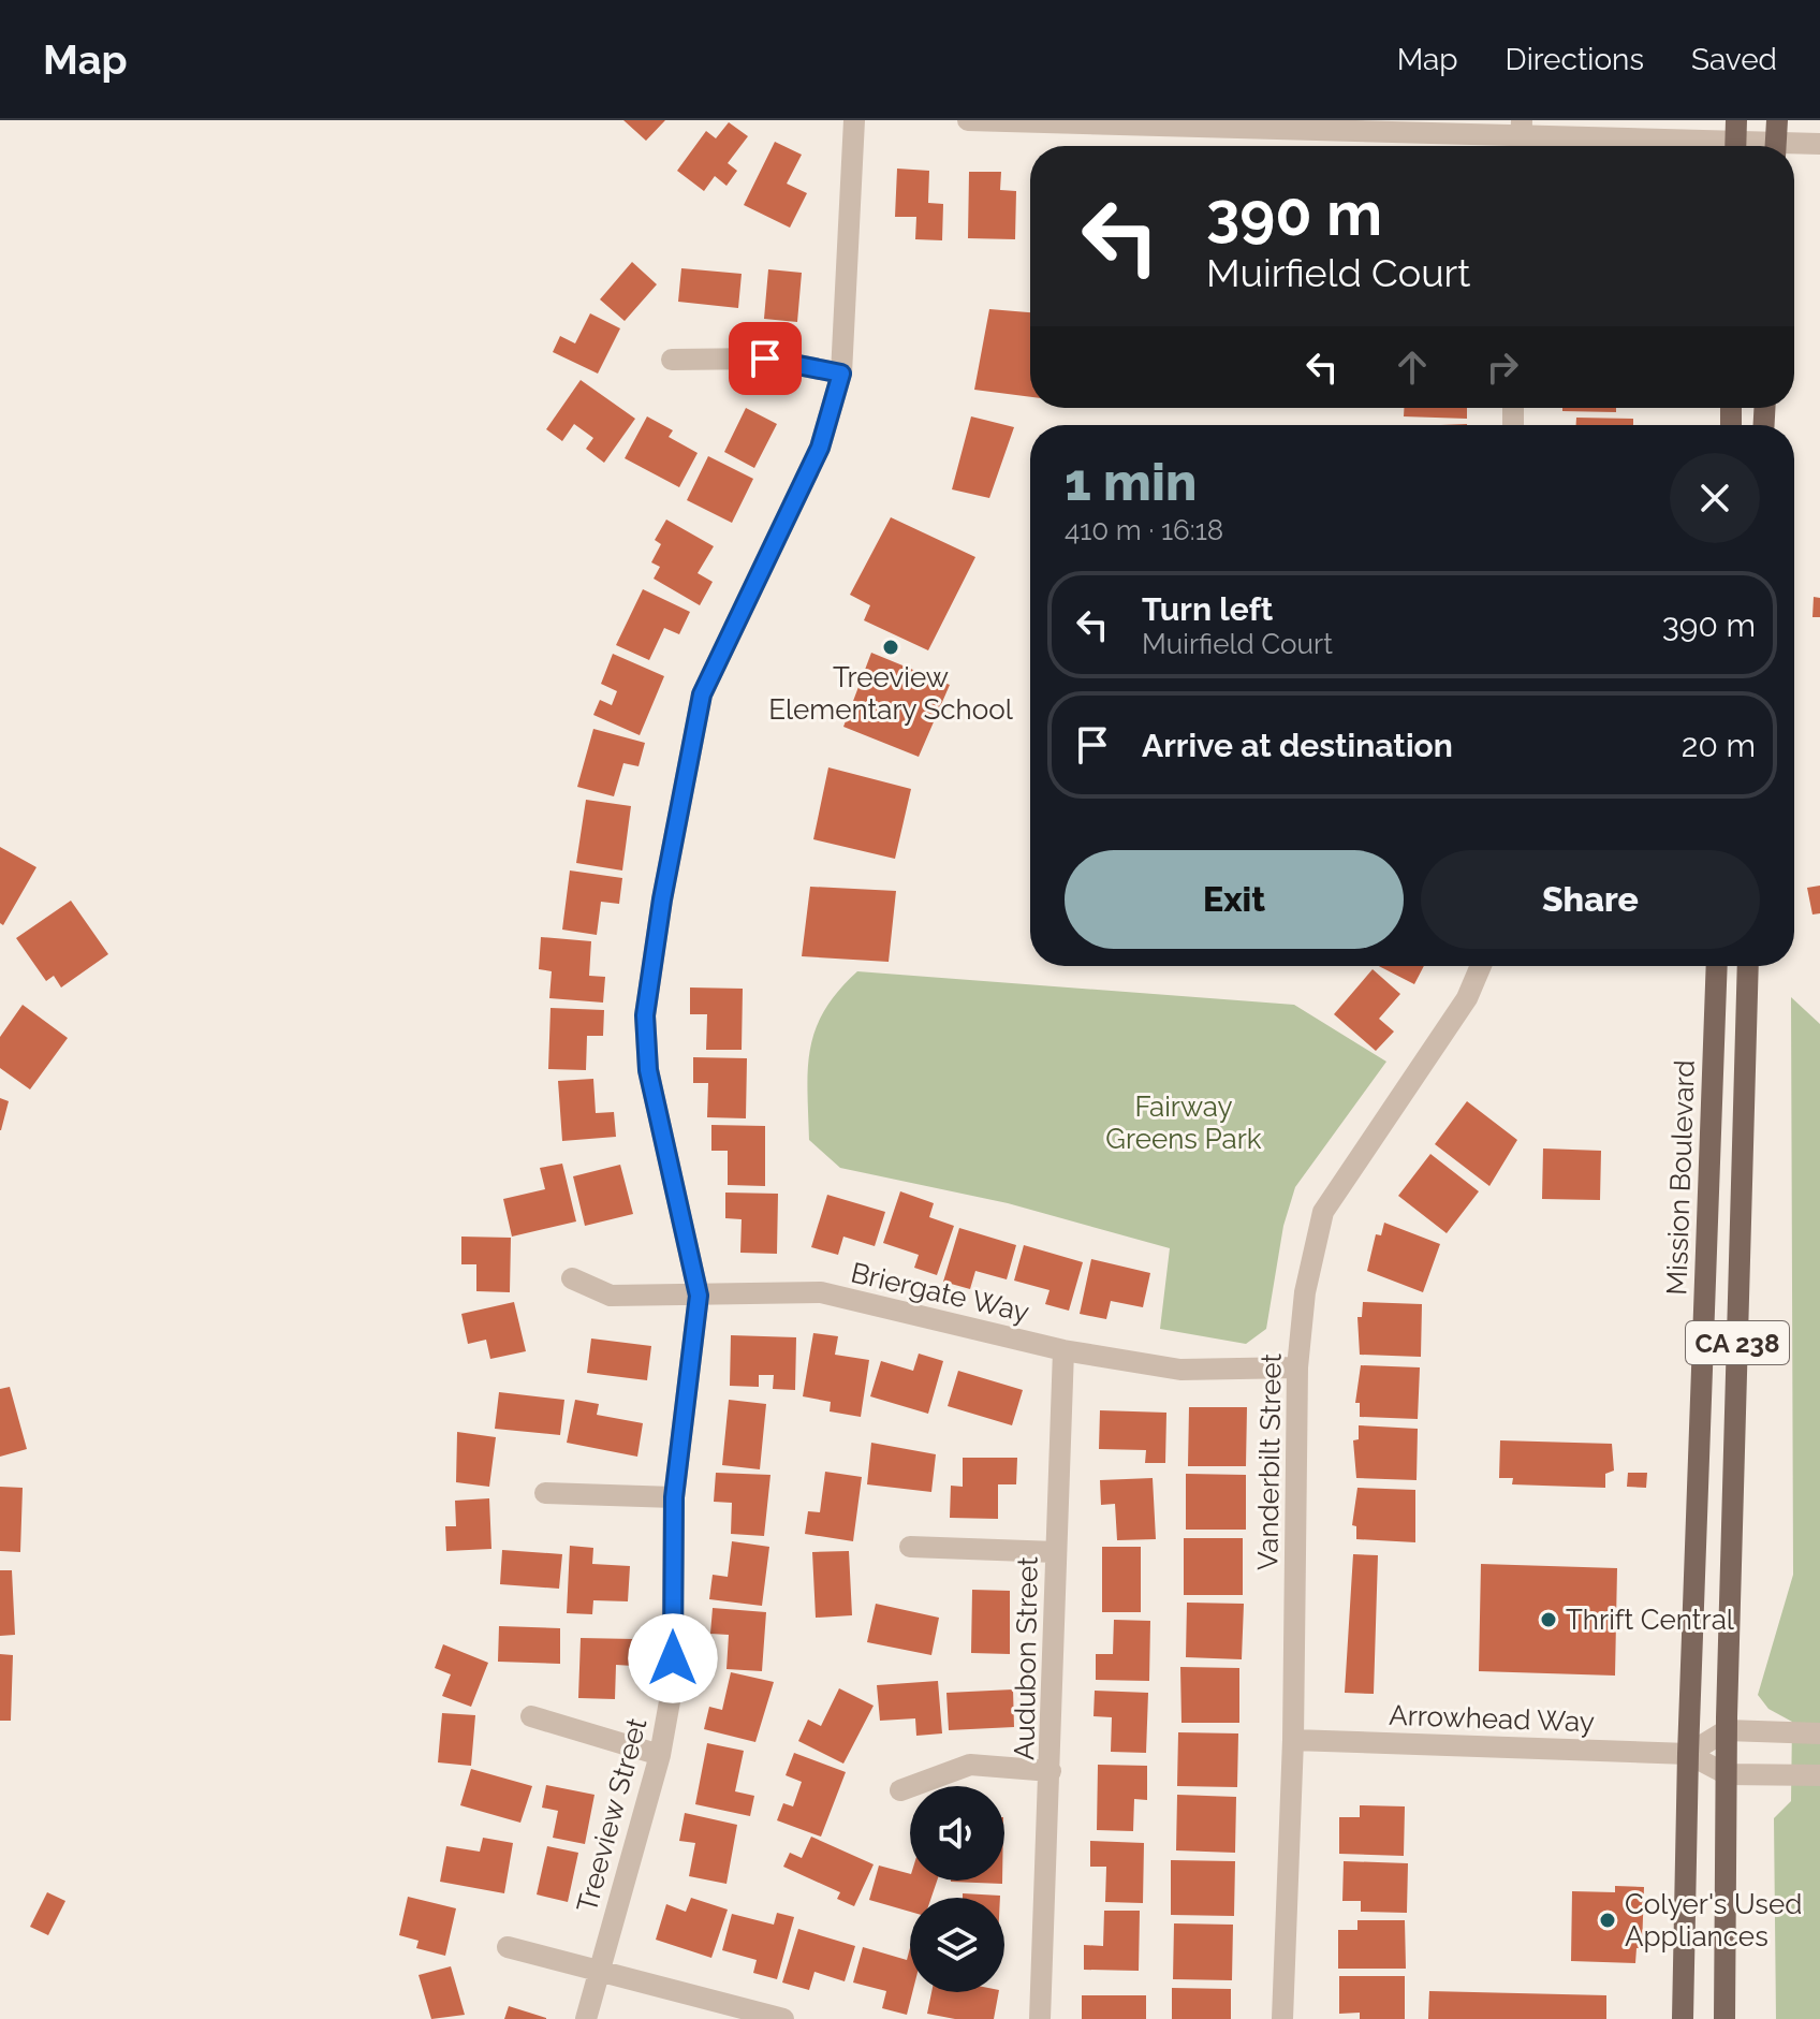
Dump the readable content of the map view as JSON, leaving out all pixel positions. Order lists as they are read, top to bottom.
{
  "streets": {
    "main road": ["Mission Boulevard", "CA 238"],
    "street": [
      "Briergate Way",
      "Vanderbilt Street",
      "Audubon Street",
      "Arrowhead Way",
      "Treeview Street"
    ]
  },
  "crossings": [
    ["Mission Boulevard", "Arrowhead Way"],
    ["Briergate Way", "Vanderbilt Street"],
    ["Briergate Way", "Audubon Street"],
    ["Briergate Way", "Treeview Street"],
    ["CA 238", "Arrowhead Way"],
    ["Vanderbilt Street", "Arrowhead Way"]
  ],
  "parks": ["Fairway Greens Park"],
  "places": ["Treeview Elementary School", "Thrift Central", "Colyer's Used Appliances"],
  "page": {
    "header": "Map",
    "nav": ["Map", "Directions", "Saved"],
    "turn": ["390 m", "Muirfield Court"],
    "heading": ["1 min", "410 m · 16:18"],
    "list": [
      {
        "name": "Turn left",
        "note": "Muirfield Court",
        "value": "390 m"
      },
      {
        "name": "Arrive at destination",
        "value": "20 m"
      }
    ],
    "buttons": ["Exit", "Share"]
  }
}
